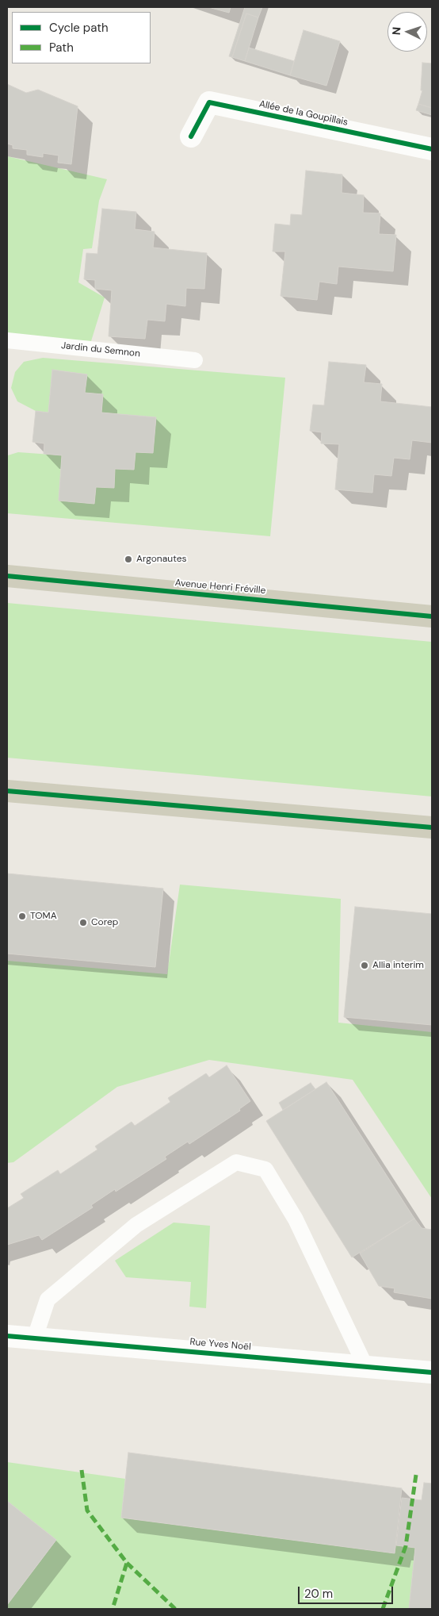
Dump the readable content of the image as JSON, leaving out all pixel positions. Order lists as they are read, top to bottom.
{
  "streets": {
    "main road": ["Avenue Henri Fréville"],
    "street": ["Allée de la Goupillais", "Rue Yves Noël"],
    "lane": ["Jardin du Semnon"]
  },
  "places": [
    "Argonautes",
    "TOMA",
    "Corep",
    "Allia interim"
  ],
  "legend": ["Cycle path", "Path"],
  "scale_bar": "20 m",
  "north": "left"
}
